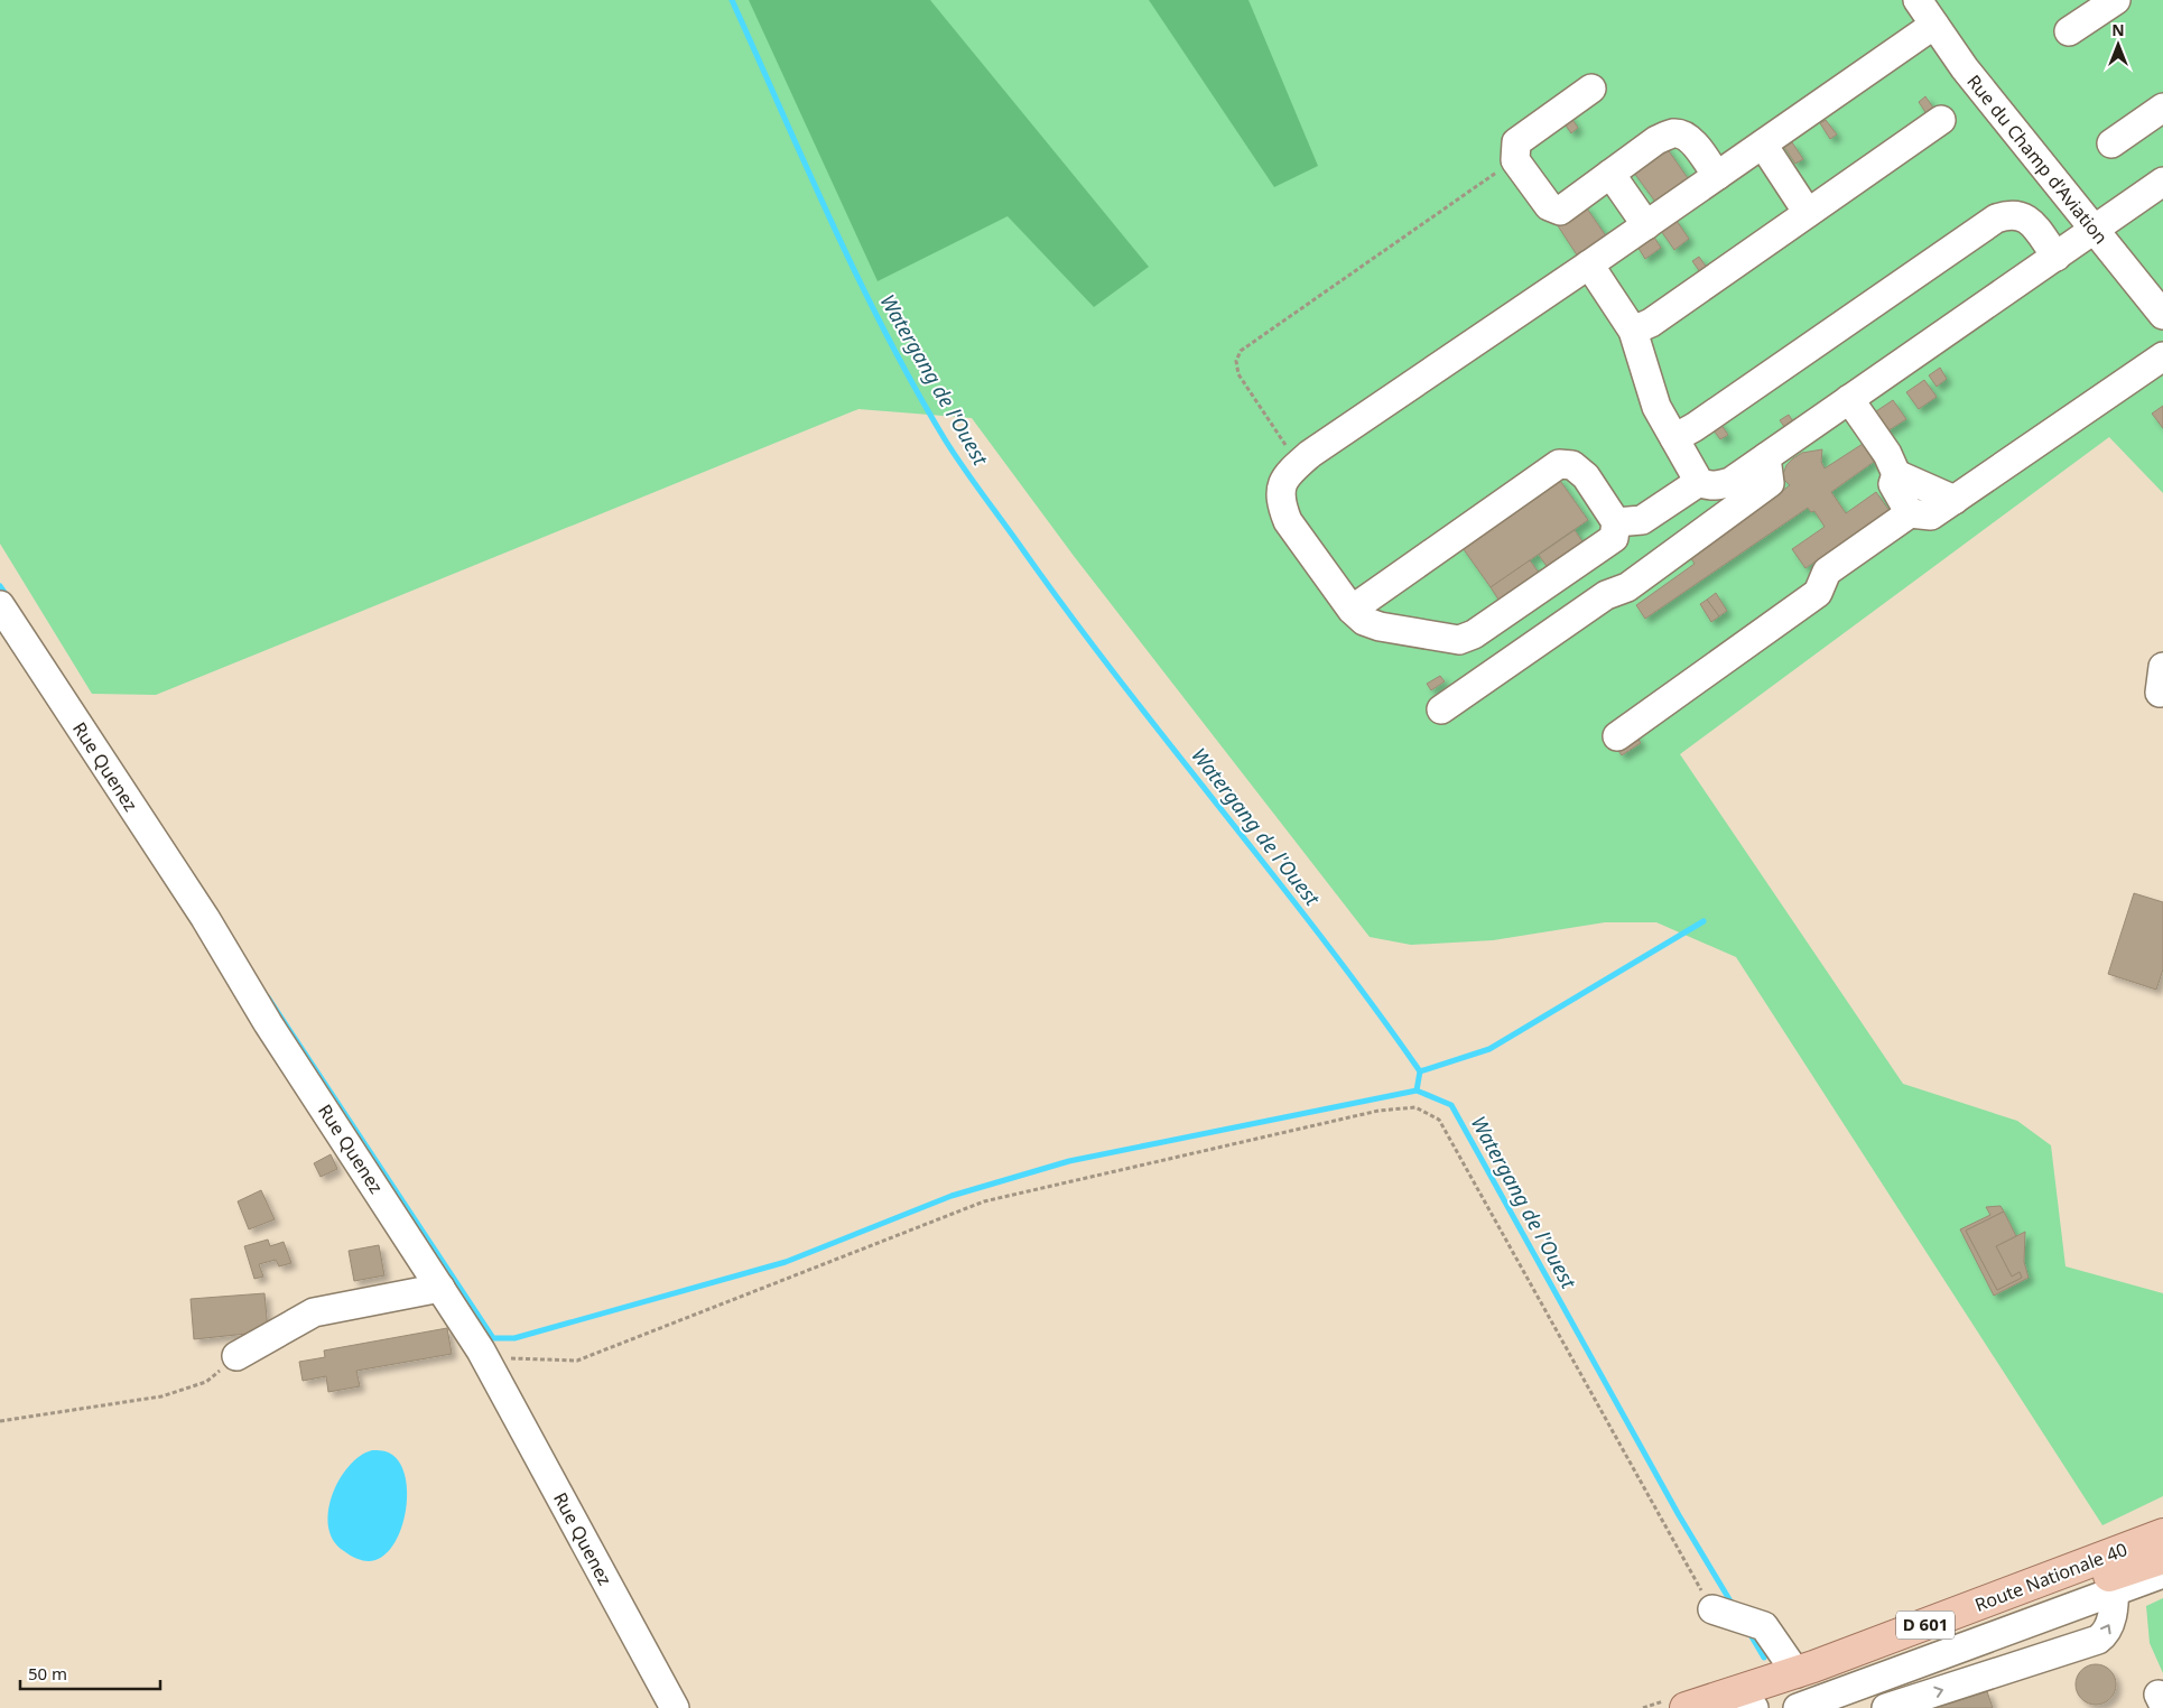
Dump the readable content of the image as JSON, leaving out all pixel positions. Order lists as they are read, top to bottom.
{
  "streets": {
    "main road": ["Route Nationale 40", "D 601"],
    "street": ["Rue du Champ d'Aviation", "Rue Quenez"]
  },
  "water": ["Watergang de l'Ouest"],
  "scale_bar": "50 m",
  "north": "top"
}
